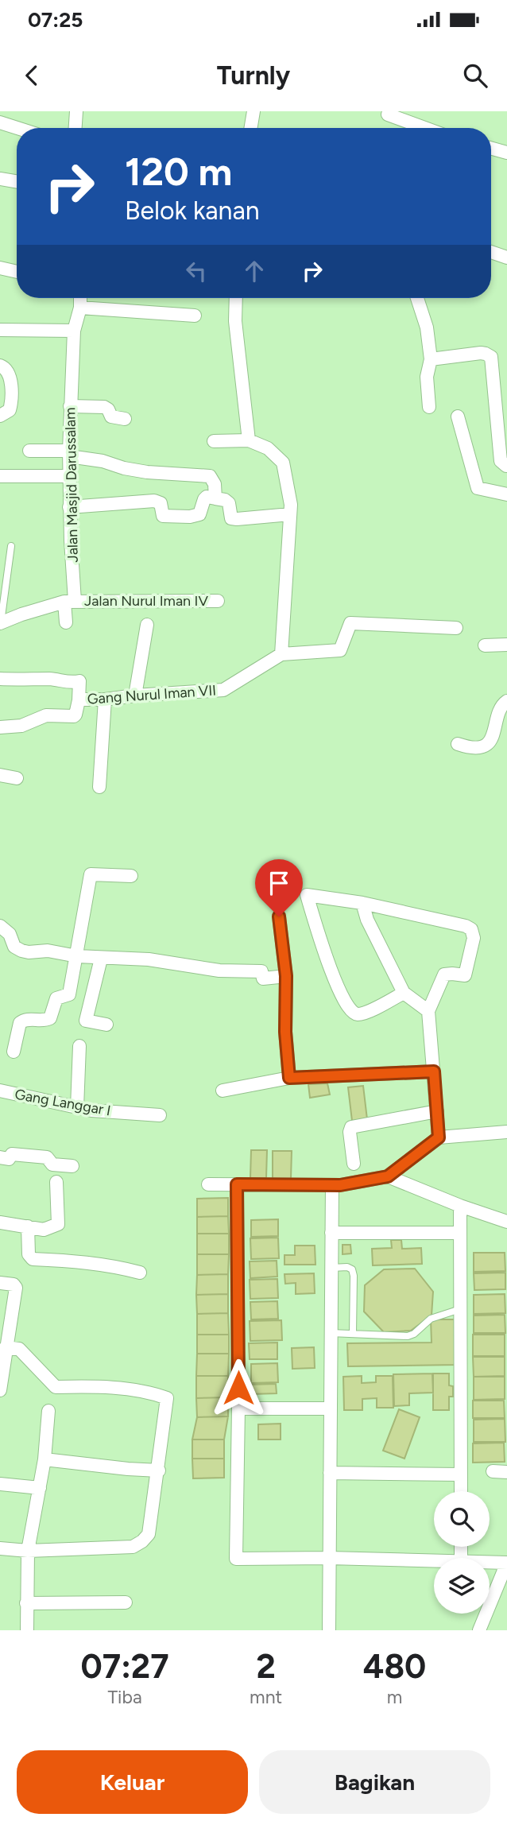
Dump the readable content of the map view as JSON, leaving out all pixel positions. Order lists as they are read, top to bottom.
{
  "streets": {
    "street": [
      "Jalan Masjid Darussalam",
      "Jalan Nurul Iman IV",
      "Gang Nurul Iman VII",
      "Gang Langgar I"
    ]
  },
  "crossings": [
    ["Jalan Masjid Darussalam", "Jalan Nurul Iman IV"]
  ],
  "page": {
    "status": "07:25",
    "header": "Turnly",
    "turn": ["120 m", "Belok kanan"],
    "eta": [
      "07:27",
      "Tiba",
      "2",
      "mnt",
      "480",
      "m"
    ],
    "buttons": ["Keluar", "Bagikan"]
  }
}
